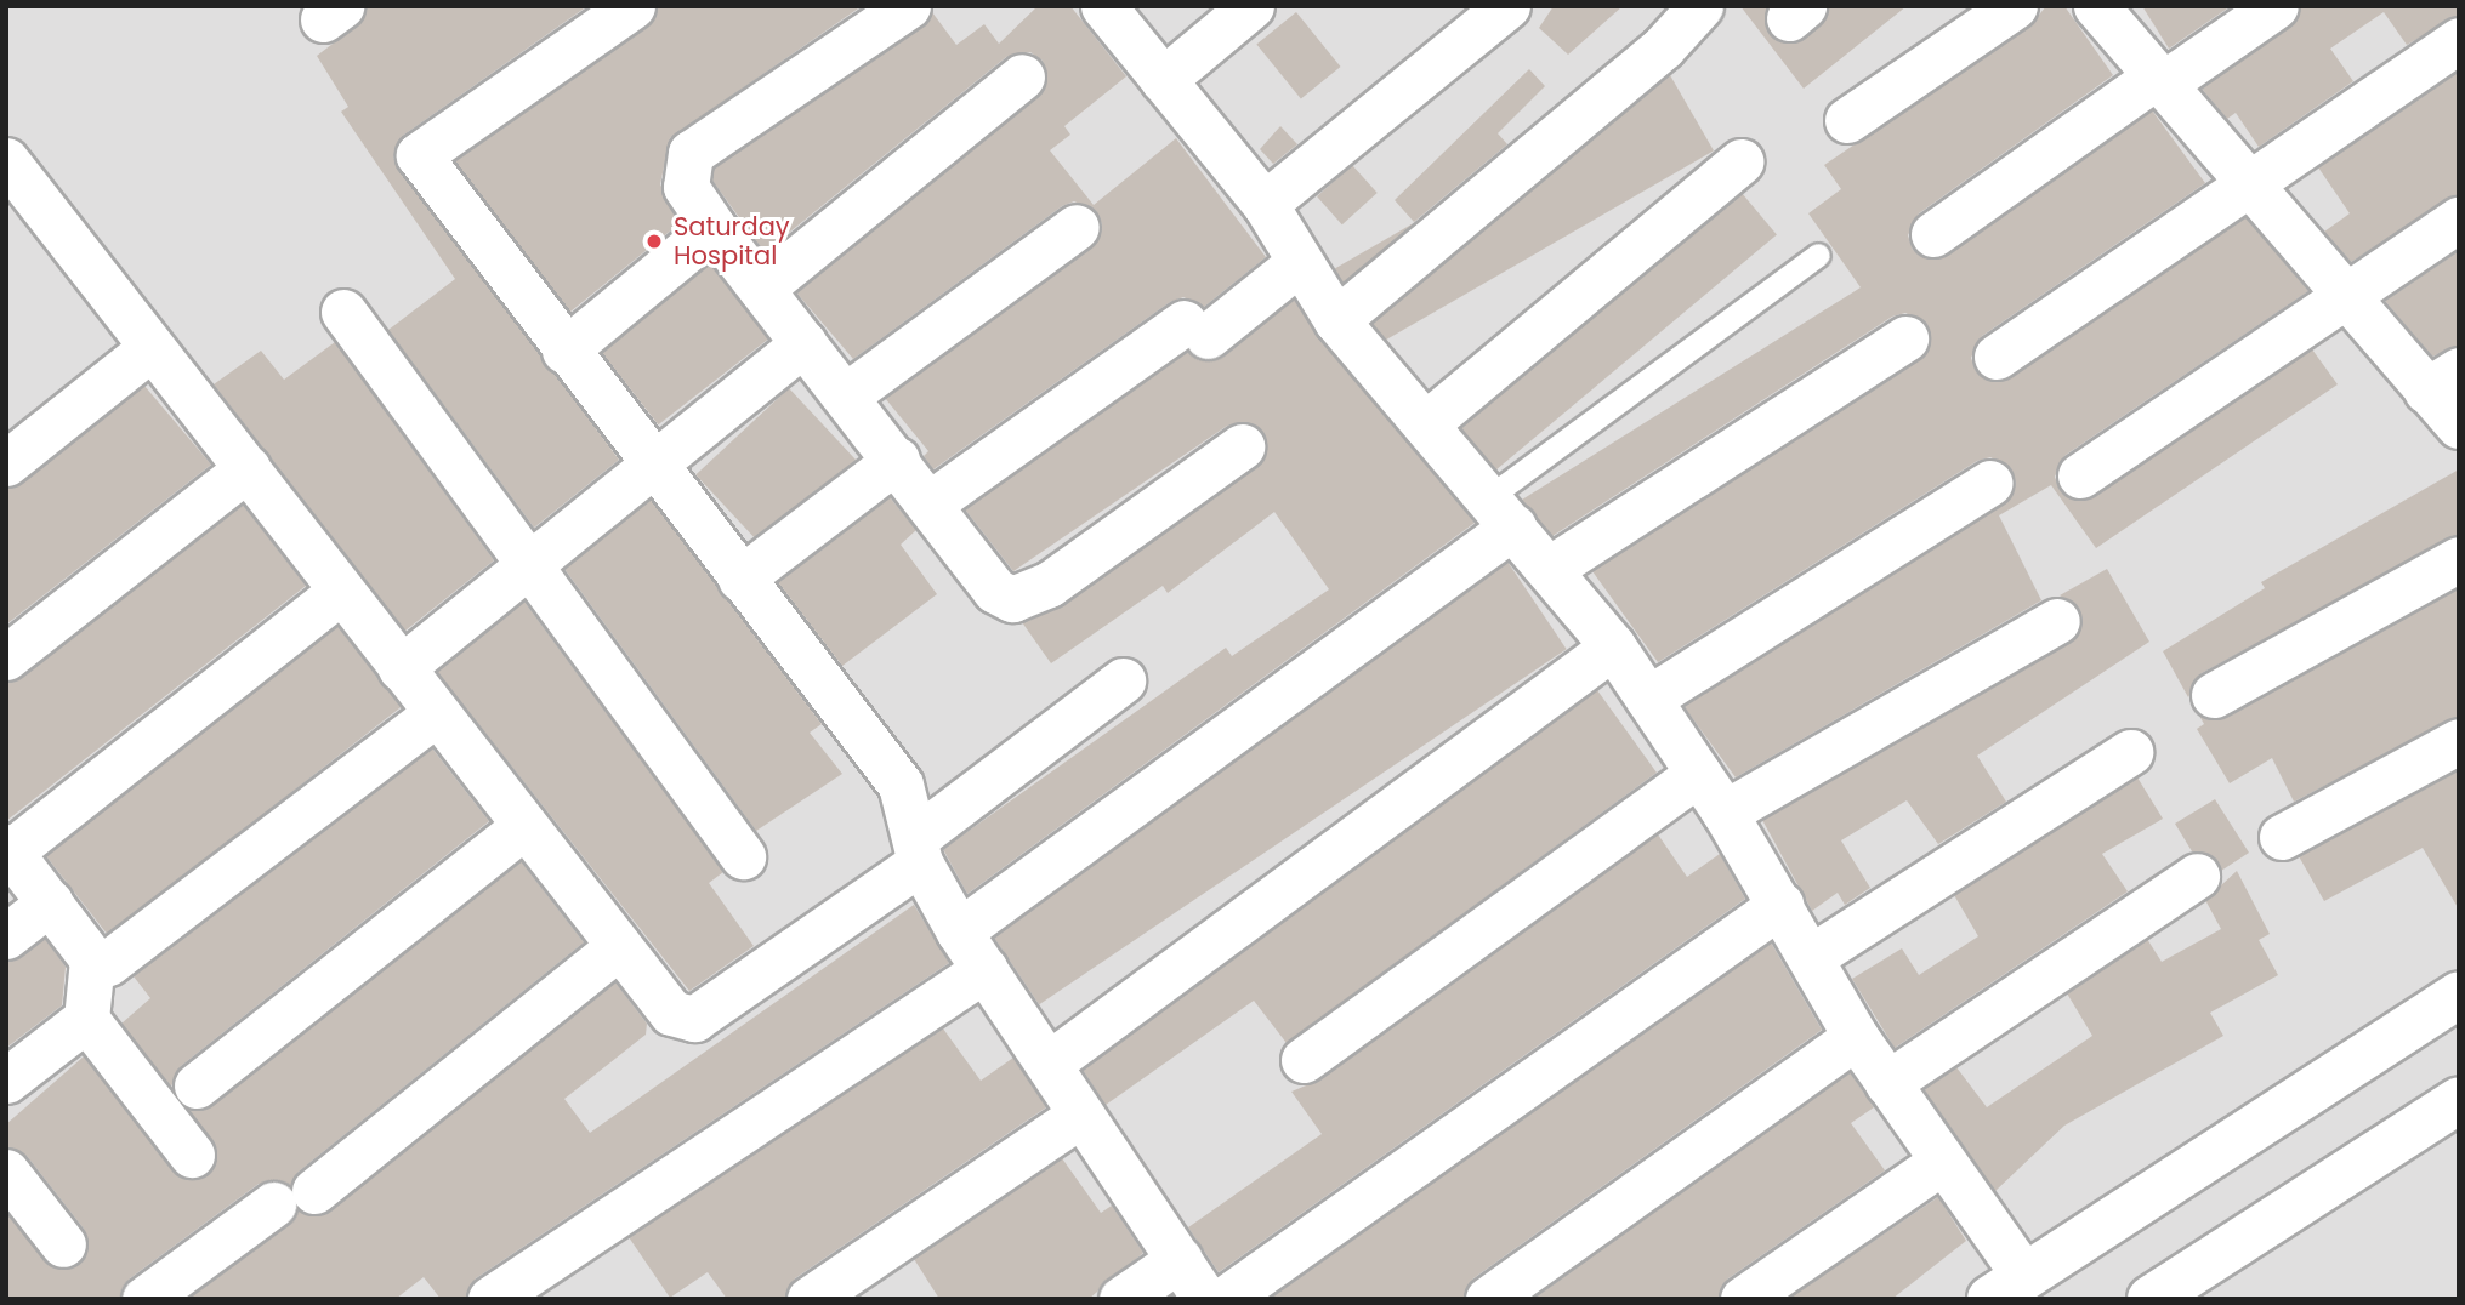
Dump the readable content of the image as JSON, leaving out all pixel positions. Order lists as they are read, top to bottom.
{
  "places": ["Saturday Hospital"]
}
